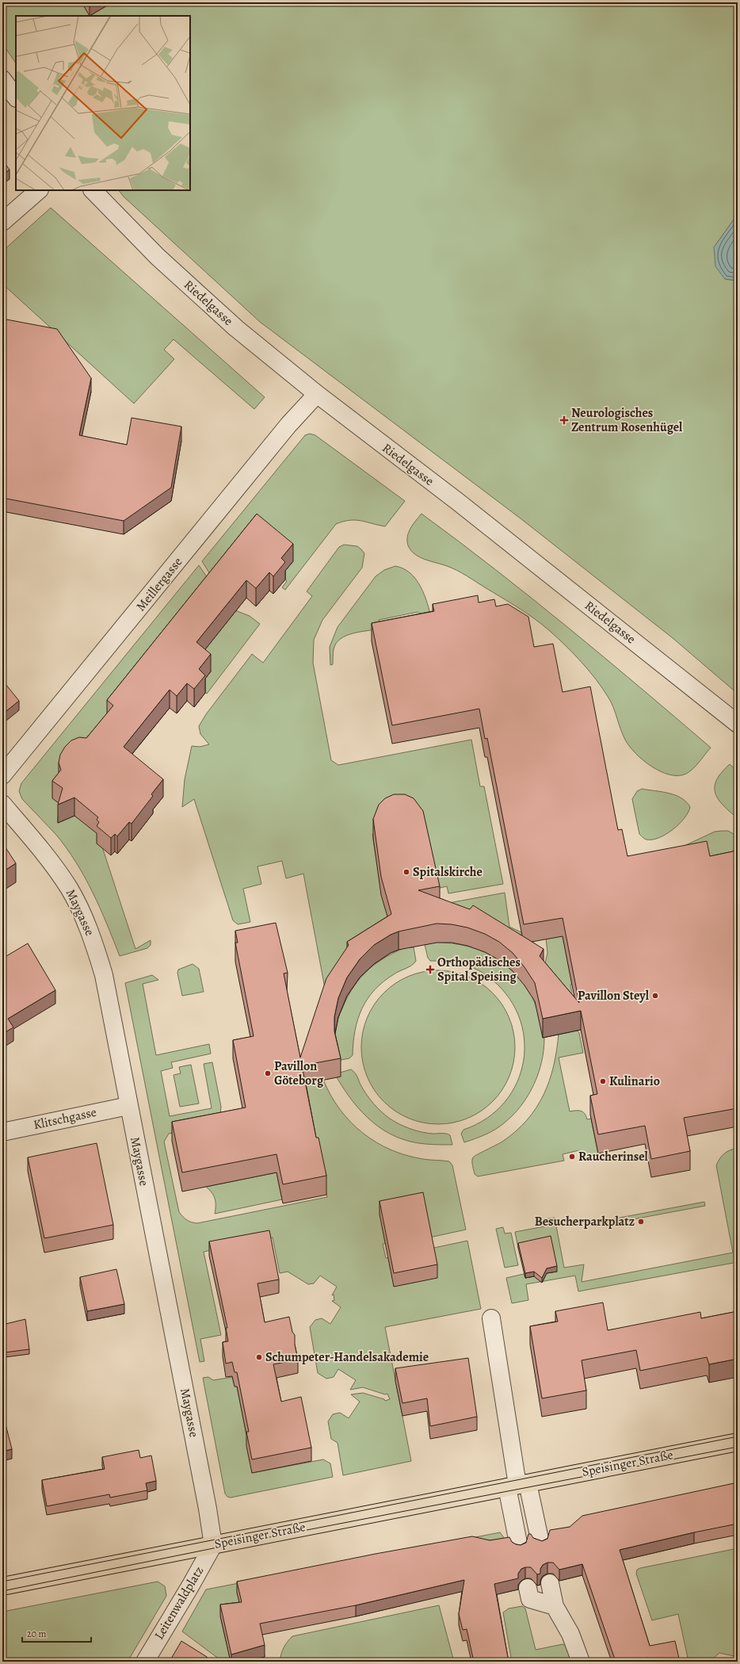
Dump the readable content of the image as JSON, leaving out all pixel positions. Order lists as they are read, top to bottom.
{
  "streets": {
    "main road": ["Speisinger Straße"],
    "street": [
      "Riedelgasse",
      "Meillergasse",
      "Maygasse",
      "Klitschgasse",
      "Leitenwaldplatz"
    ]
  },
  "crossings": [
    ["Riedelgasse", "Meillergasse"],
    ["Maygasse", "Klitschgasse"],
    ["Maygasse", "Speisinger Straße"],
    ["Maygasse", "Leitenwaldplatz"],
    ["Speisinger Straße", "Leitenwaldplatz"]
  ],
  "places": {
    "health": ["Neurologisches Zentrum Rosenhügel", "Orthopädisches Spital Speising"],
    "other": [
      "Spitalskirche",
      "Pavillon Steyl",
      "Pavillon Göteborg",
      "Kulinario",
      "Raucherinsel",
      "Besucherparkplatz",
      "Schumpeter-Handelsakademie"
    ]
  },
  "scale_bar": "20 m"
}
